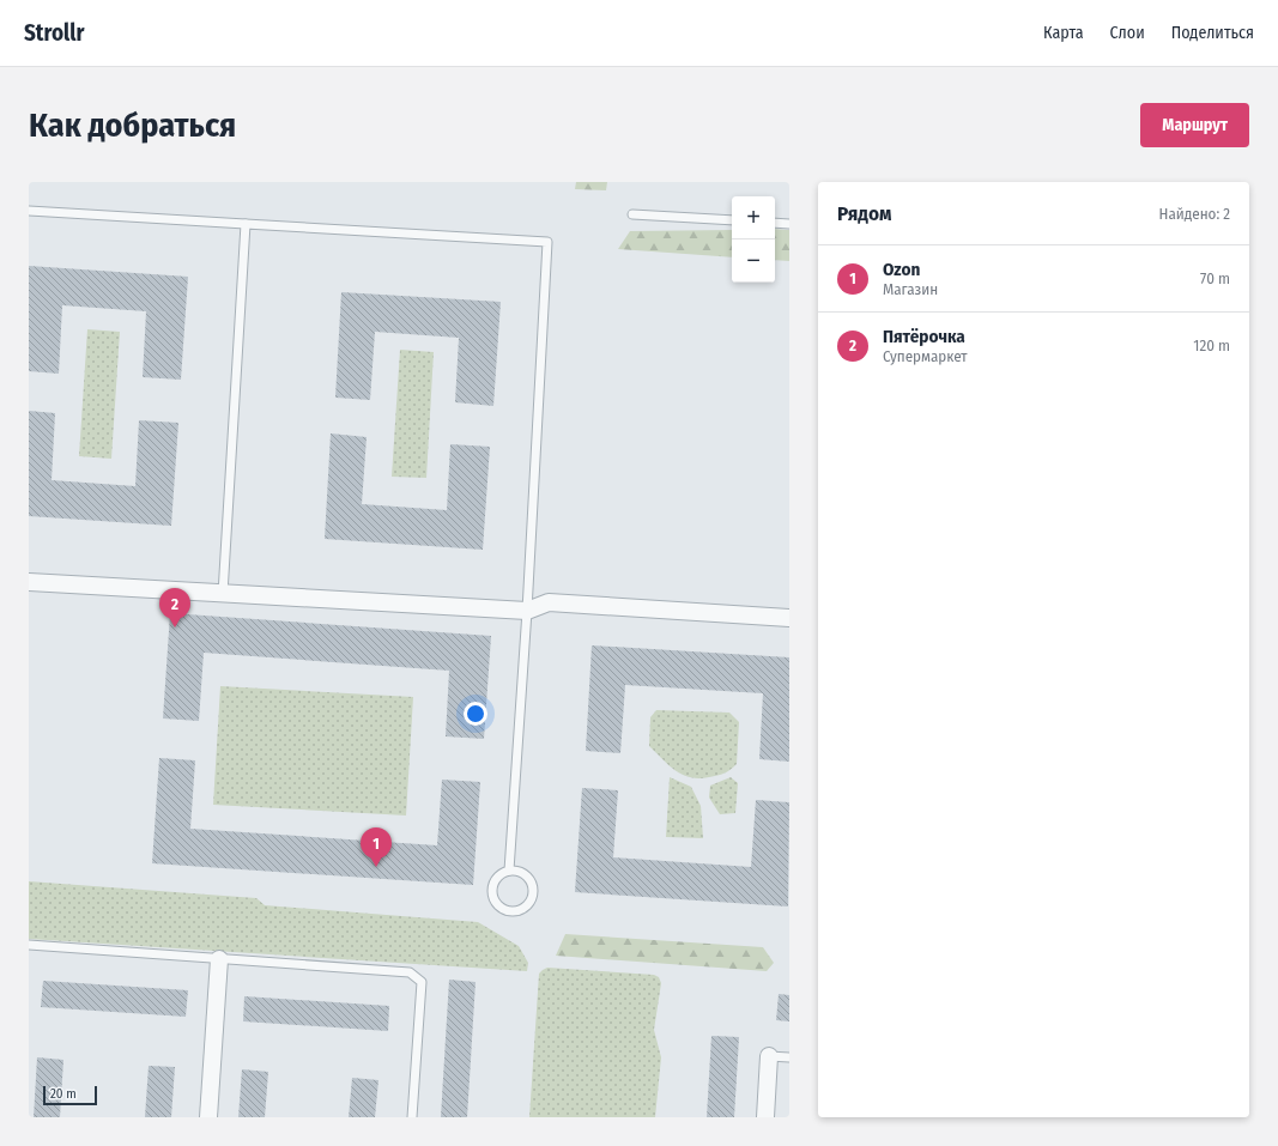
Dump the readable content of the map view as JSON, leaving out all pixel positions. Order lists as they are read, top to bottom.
{
  "scale_bar": "20 m",
  "page": {
    "header": "Strollr",
    "nav": ["Карта", "Слои", "Поделиться"],
    "buttons": "Маршрут",
    "title": "Как добраться",
    "heading": ["Рядом", "Найдено: 2"],
    "map_buttons": ["+", "−"],
    "list": [
      {
        "mark": "1",
        "name": "Ozon",
        "note": "Магазин",
        "value": "70 m"
      },
      {
        "mark": "2",
        "name": "Пятёрочка",
        "note": "Супермаркет",
        "value": "120 m"
      }
    ],
    "pins": ["2", "1"],
    "scale": "20 m"
  }
}
